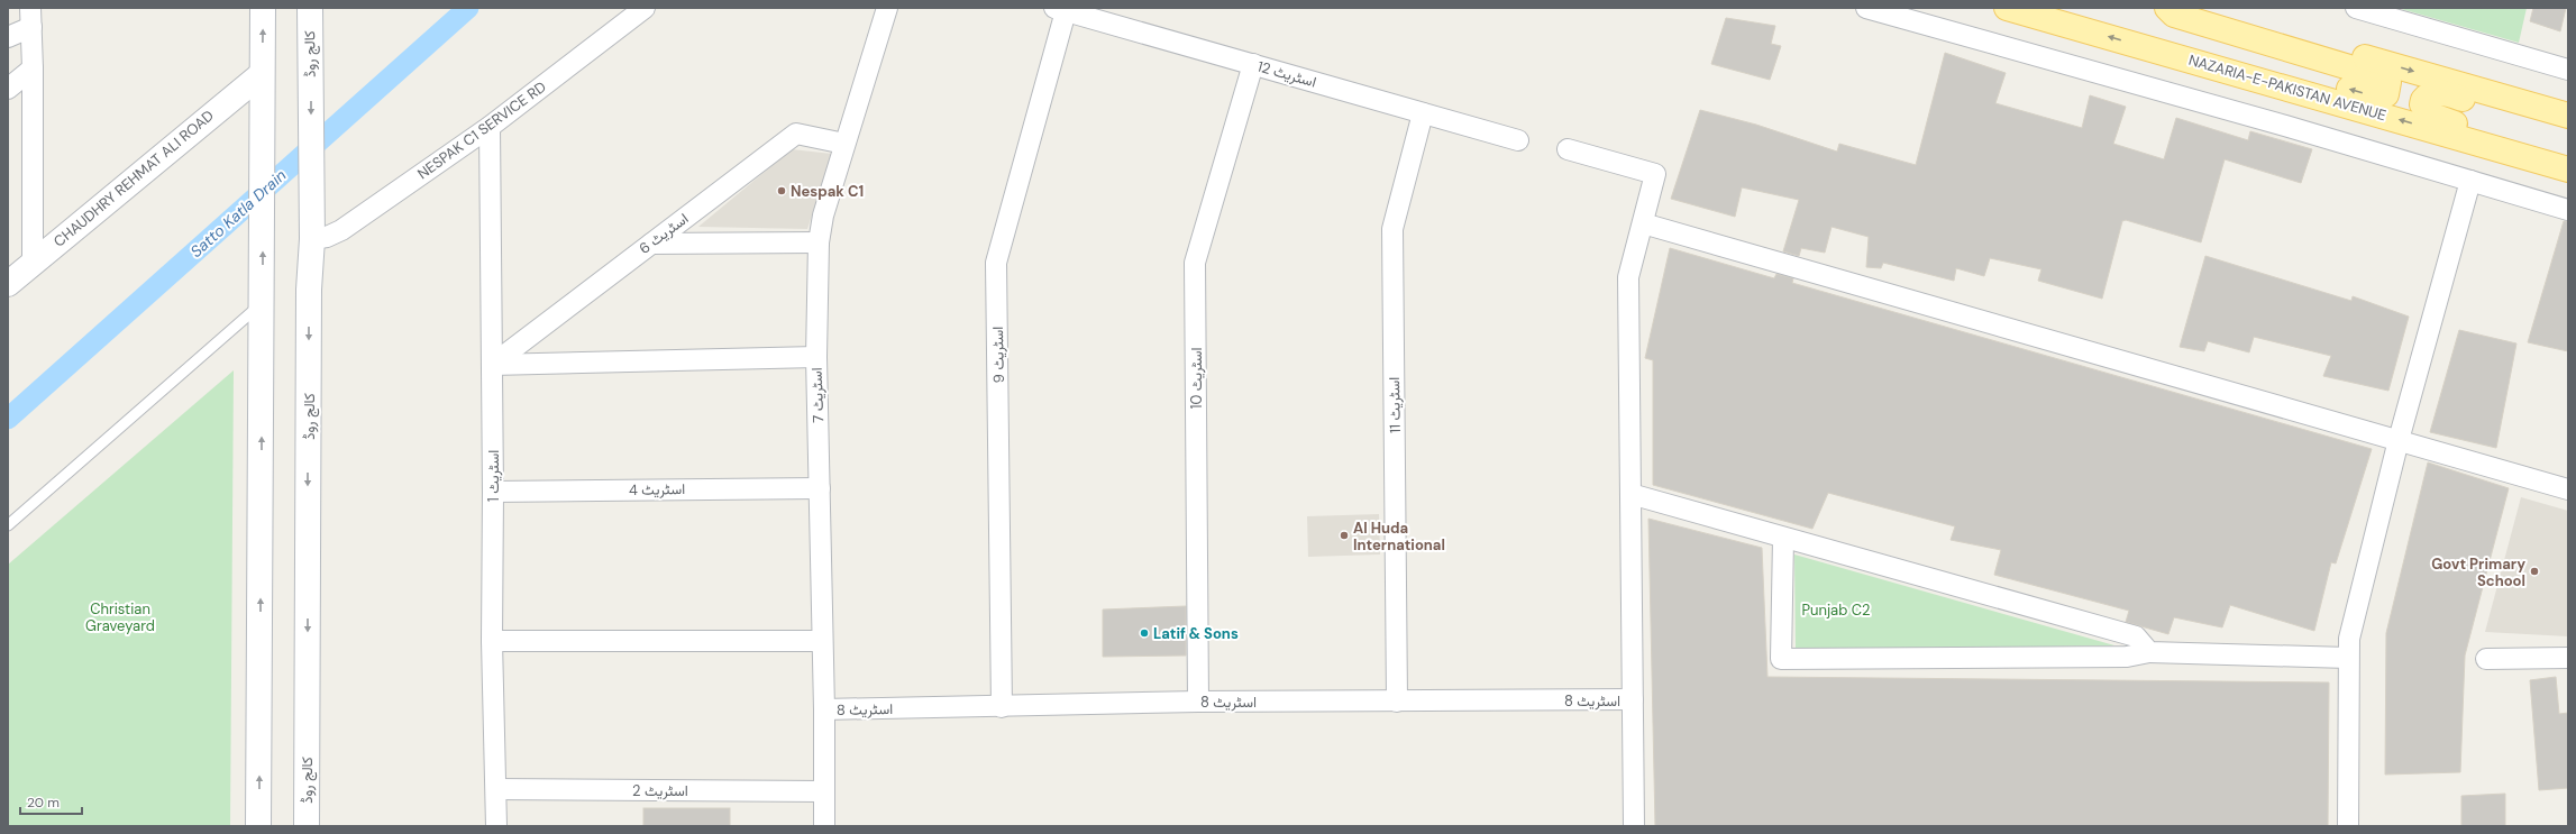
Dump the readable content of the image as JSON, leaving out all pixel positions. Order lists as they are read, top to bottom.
{
  "streets": {
    "main road": ["کالج روڈ", "NAZARIA-E-PAKISTAN AVENUE", "CHAUDHRY REHMAT ALI ROAD"],
    "street": [
      "اسٹریٹ 12",
      "NESPAK C1 SERVICE RD",
      "اسٹریٹ 6",
      "اسٹریٹ 9",
      "اسٹریٹ 10",
      "اسٹریٹ 7",
      "اسٹریٹ 11",
      "اسٹریٹ 1",
      "اسٹریٹ 4",
      "اسٹریٹ 8",
      "اسٹریٹ 2"
    ]
  },
  "crossings": [
    ["کالج روڈ", "NESPAK C1 SERVICE RD"],
    ["اسٹریٹ 12", "اسٹریٹ 9"],
    ["اسٹریٹ 12", "اسٹریٹ 10"],
    ["اسٹریٹ 12", "اسٹریٹ 11"],
    ["NESPAK C1 SERVICE RD", "اسٹریٹ 1"],
    ["اسٹریٹ 6", "اسٹریٹ 7"],
    ["اسٹریٹ 6", "اسٹریٹ 1"],
    ["اسٹریٹ 9", "اسٹریٹ 8"],
    ["اسٹریٹ 10", "اسٹریٹ 8"],
    ["اسٹریٹ 7", "اسٹریٹ 4"],
    ["اسٹریٹ 7", "اسٹریٹ 8"],
    ["اسٹریٹ 7", "اسٹریٹ 2"],
    ["اسٹریٹ 11", "اسٹریٹ 8"],
    ["اسٹریٹ 1", "اسٹریٹ 4"],
    ["اسٹریٹ 1", "اسٹریٹ 2"]
  ],
  "water": ["Satto Katla Drain"],
  "parks": ["Christian Graveyard", "Punjab C2"],
  "places": [
    "Nespak C1",
    "Al Huda International",
    "Govt Primary School",
    "Latif & Sons"
  ],
  "scale_bar": "20 m"
}
